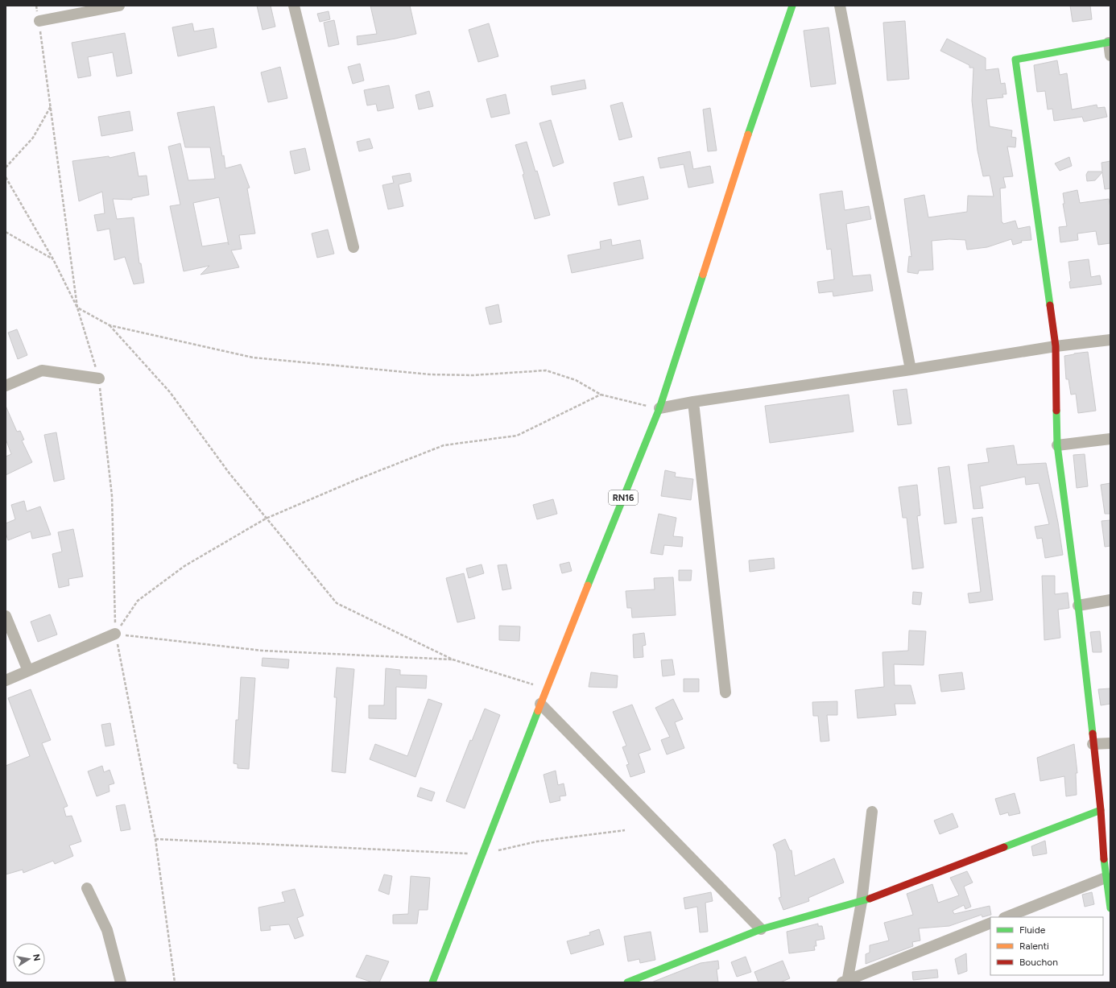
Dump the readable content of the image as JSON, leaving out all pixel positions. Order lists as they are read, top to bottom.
{
  "streets": {
    "street": ["RN16"]
  },
  "legend": ["Fluide", "Ralenti", "Bouchon"],
  "north": "right"
}
